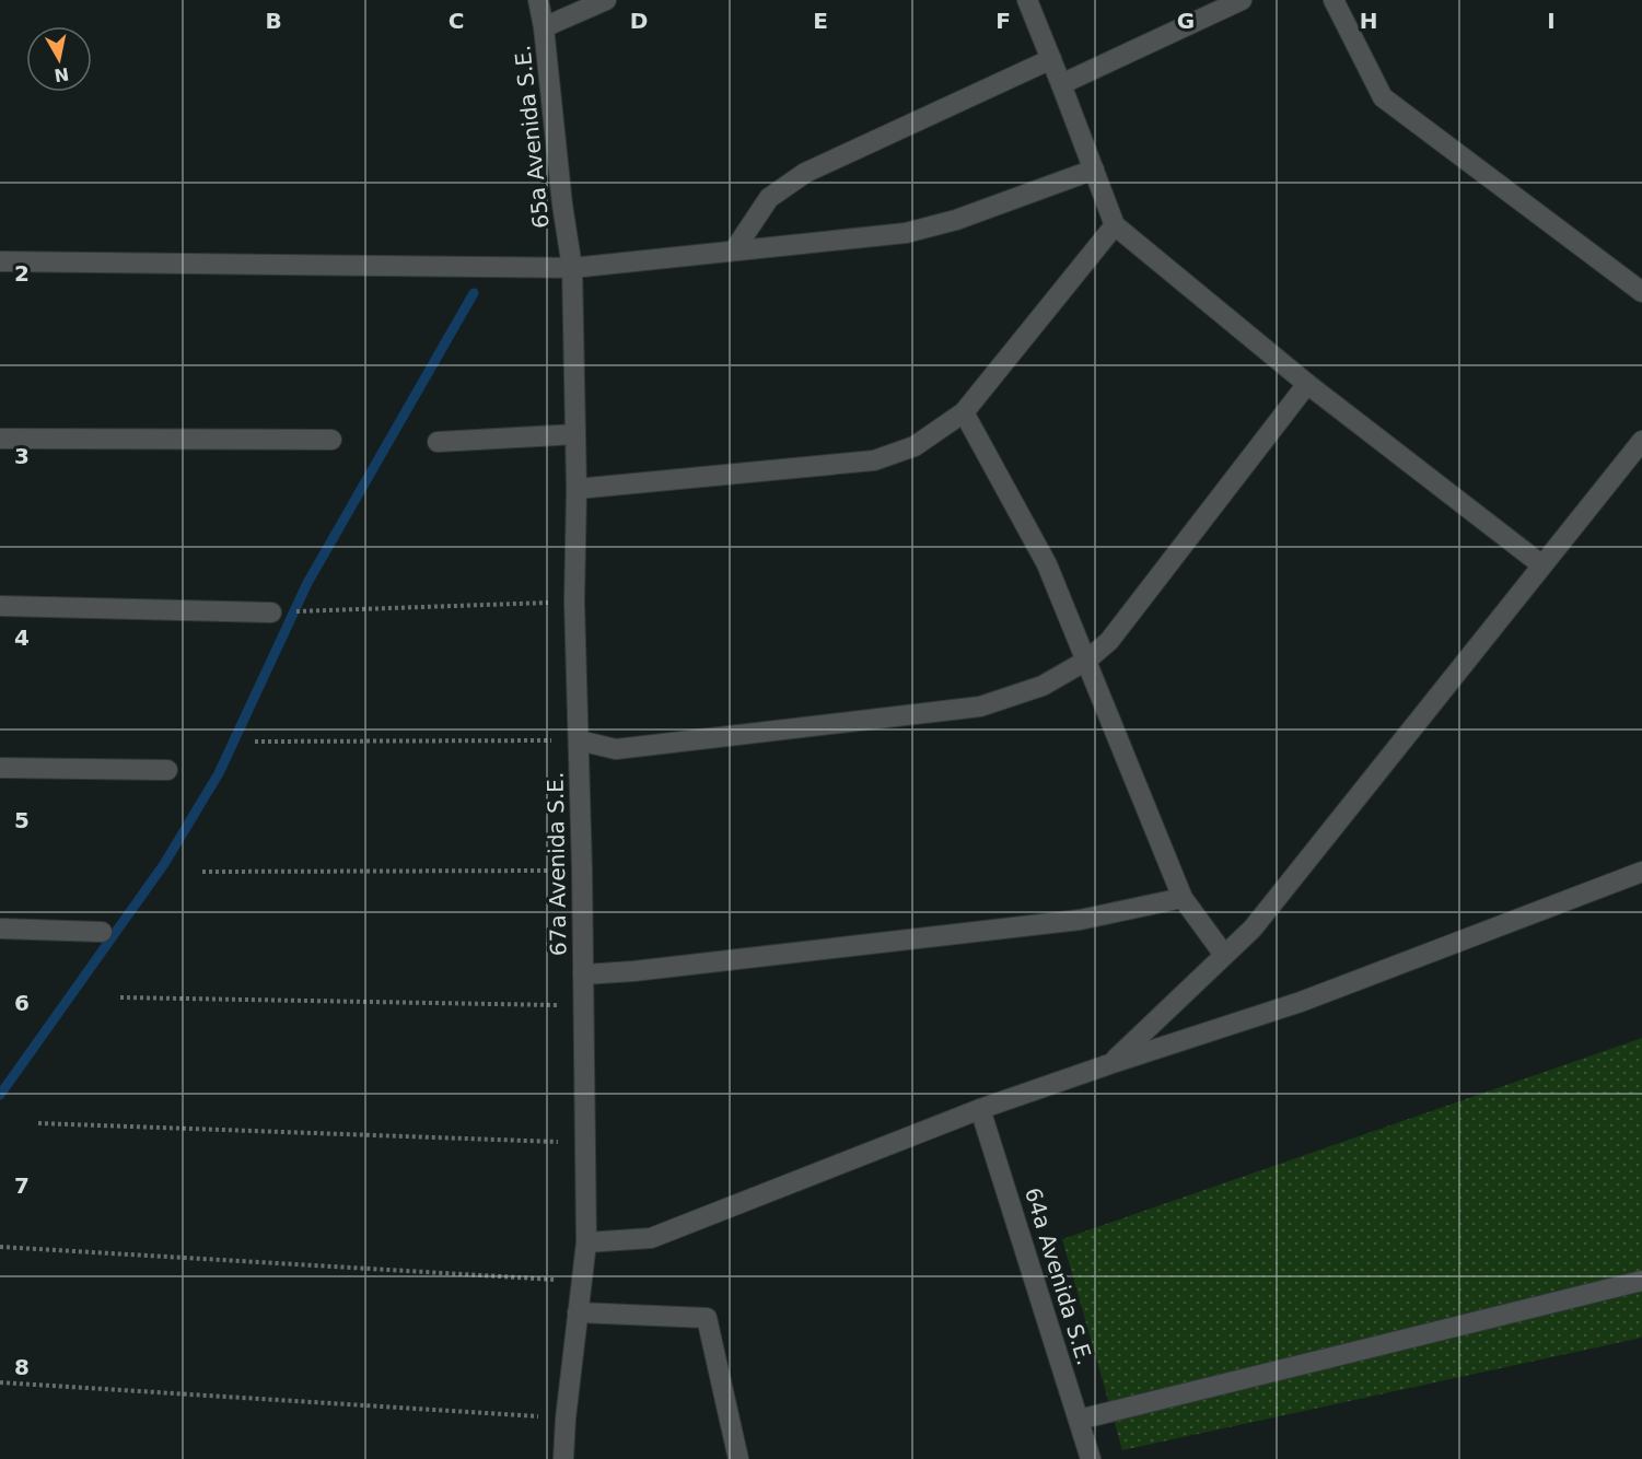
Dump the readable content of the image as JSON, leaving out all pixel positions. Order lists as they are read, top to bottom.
{
  "streets": {
    "street": ["65a Avenida S.E.", "67a Avenida S.E.", "64a Avenida S.E."]
  },
  "crossings": [
    ["65a Avenida S.E.", "67a Avenida S.E."]
  ],
  "north": "bottom",
  "grid": {
    "columns": [
      "B",
      "C",
      "D",
      "E",
      "F",
      "G",
      "H",
      "I"
    ],
    "rows": [
      "2",
      "3",
      "4",
      "5",
      "6",
      "7",
      "8"
    ]
  }
}
